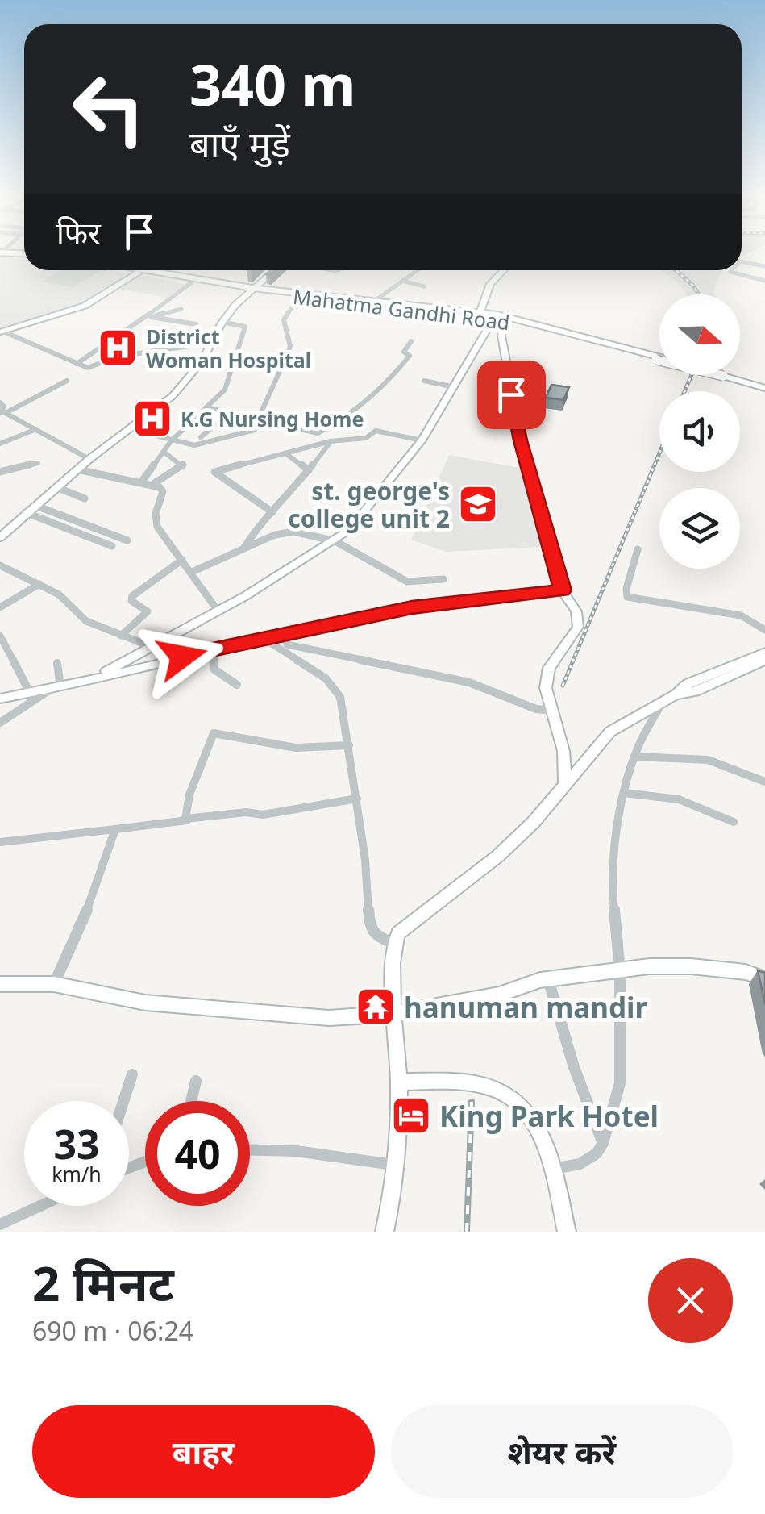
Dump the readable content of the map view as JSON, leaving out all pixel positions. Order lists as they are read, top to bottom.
{
  "streets": {
    "highway": ["Mahatma Gandhi Road"]
  },
  "places": {
    "hospital": ["District Woman Hospital", "K.G Nursing Home"],
    "school or university": ["st. george's college unit 2"],
    "temple": ["hanuman mandir"],
    "hotel": ["King Park Hotel"]
  },
  "north": "right",
  "page": {
    "turn": ["340 m", "बाएँ मुड़ें"],
    "then": "फिर",
    "speed": "33 km/h",
    "limit": "40",
    "heading": ["2 मिनट", "690 m · 06:24"],
    "buttons": ["बाहर", "शेयर करें"]
  }
}
